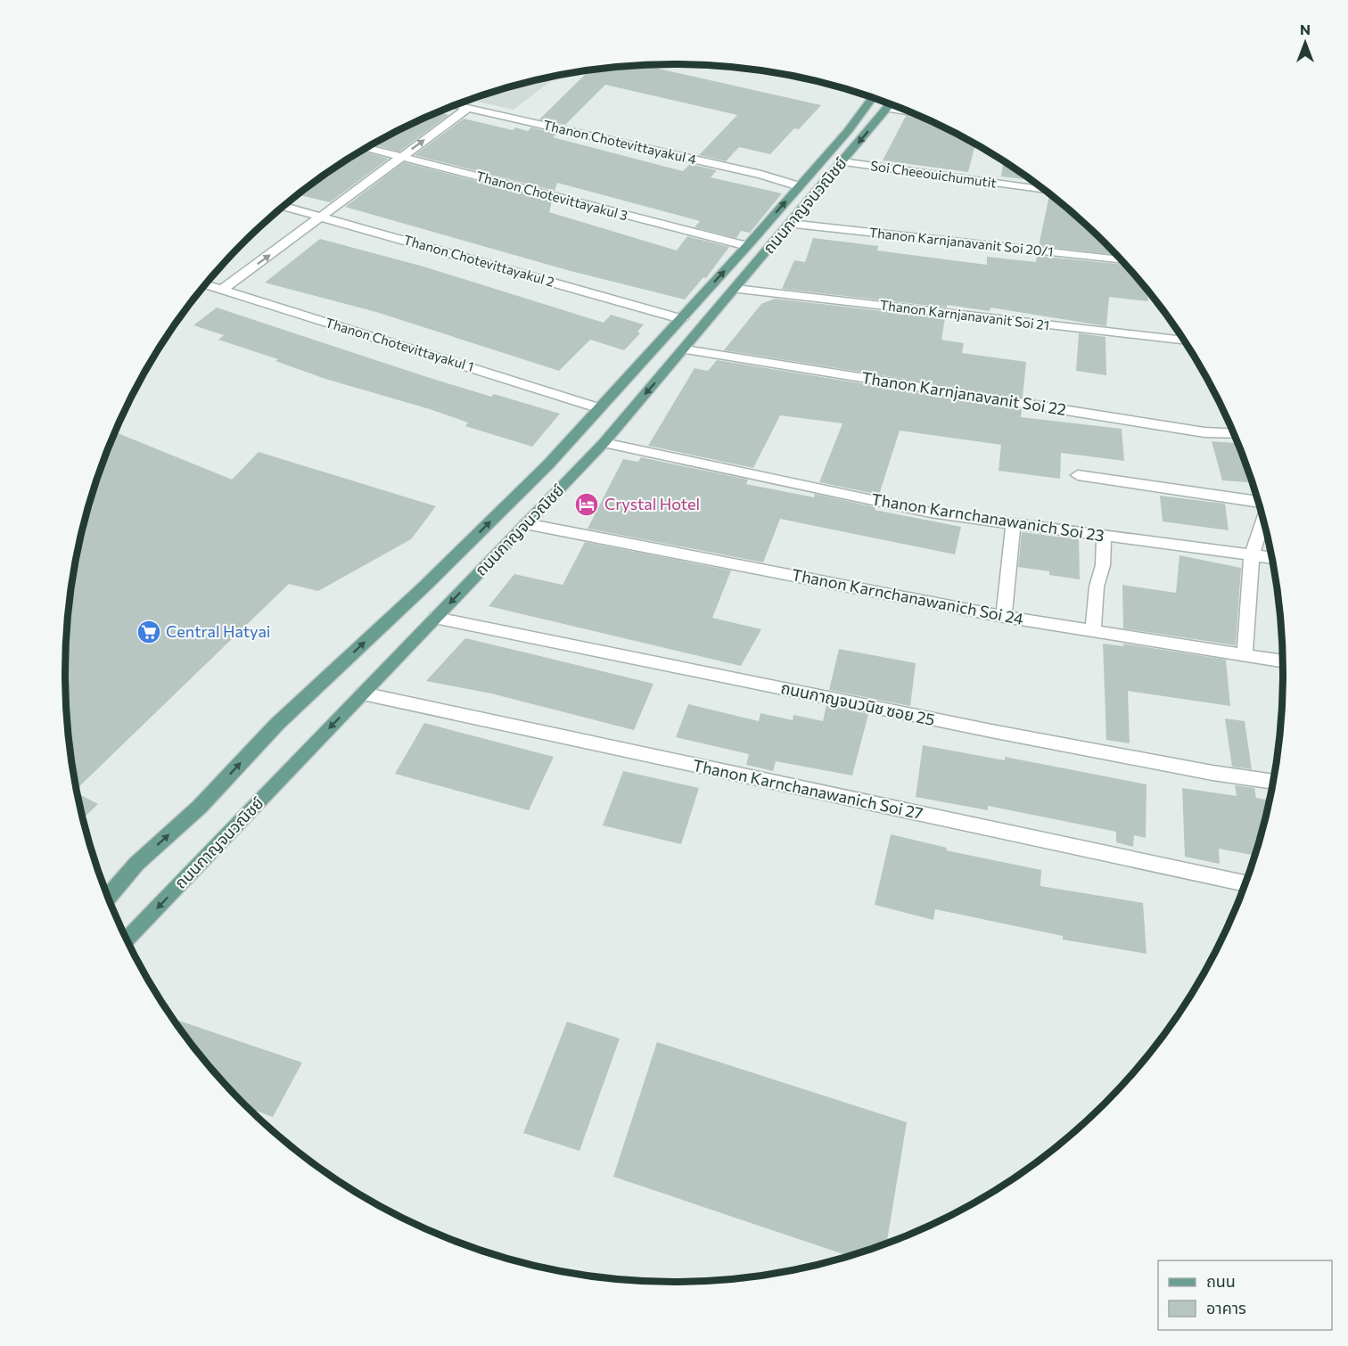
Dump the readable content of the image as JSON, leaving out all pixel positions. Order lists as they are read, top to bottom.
{
  "streets": {
    "main road": ["ถนนกาญจนวณิชย์"],
    "street": [
      "Thanon Chotevittayakul 4",
      "Soi Cheeouichumutit",
      "Thanon Chotevittayakul 3",
      "Thanon Karnjanavanit Soi 20/1",
      "Thanon Chotevittayakul 2",
      "Thanon Karnjanavanit Soi 21",
      "Thanon Chotevittayakul 1",
      "Thanon Karnjanavanit Soi 22",
      "Thanon Karnchanawanich Soi 23",
      "Thanon Karnchanawanich Soi 24",
      "ถนนกาญจนวนิช ซอย 25",
      "Thanon Karnchanawanich Soi 27"
    ]
  },
  "crossings": [
    ["Thanon Chotevittayakul 4", "ถนนกาญจนวณิชย์"],
    ["Soi Cheeouichumutit", "ถนนกาญจนวณิชย์"],
    ["Thanon Chotevittayakul 3", "ถนนกาญจนวณิชย์"],
    ["ถนนกาญจนวณิชย์", "Thanon Karnjanavanit Soi 20/1"],
    ["ถนนกาญจนวณิชย์", "Thanon Chotevittayakul 2"],
    ["ถนนกาญจนวณิชย์", "Thanon Karnjanavanit Soi 21"],
    ["ถนนกาญจนวณิชย์", "Thanon Chotevittayakul 1"],
    ["ถนนกาญจนวณิชย์", "Thanon Karnjanavanit Soi 22"],
    ["ถนนกาญจนวณิชย์", "Thanon Karnchanawanich Soi 23"],
    ["ถนนกาญจนวณิชย์", "Thanon Karnchanawanich Soi 24"],
    ["ถนนกาญจนวณิชย์", "ถนนกาญจนวนิช ซอย 25"],
    ["ถนนกาญจนวณิชย์", "Thanon Karnchanawanich Soi 27"]
  ],
  "places": {
    "hotel": ["Crystal Hotel"],
    "supermarket": ["Central Hatyai"]
  },
  "legend": ["ถนน", "อาคาร"],
  "north": "top"
}
